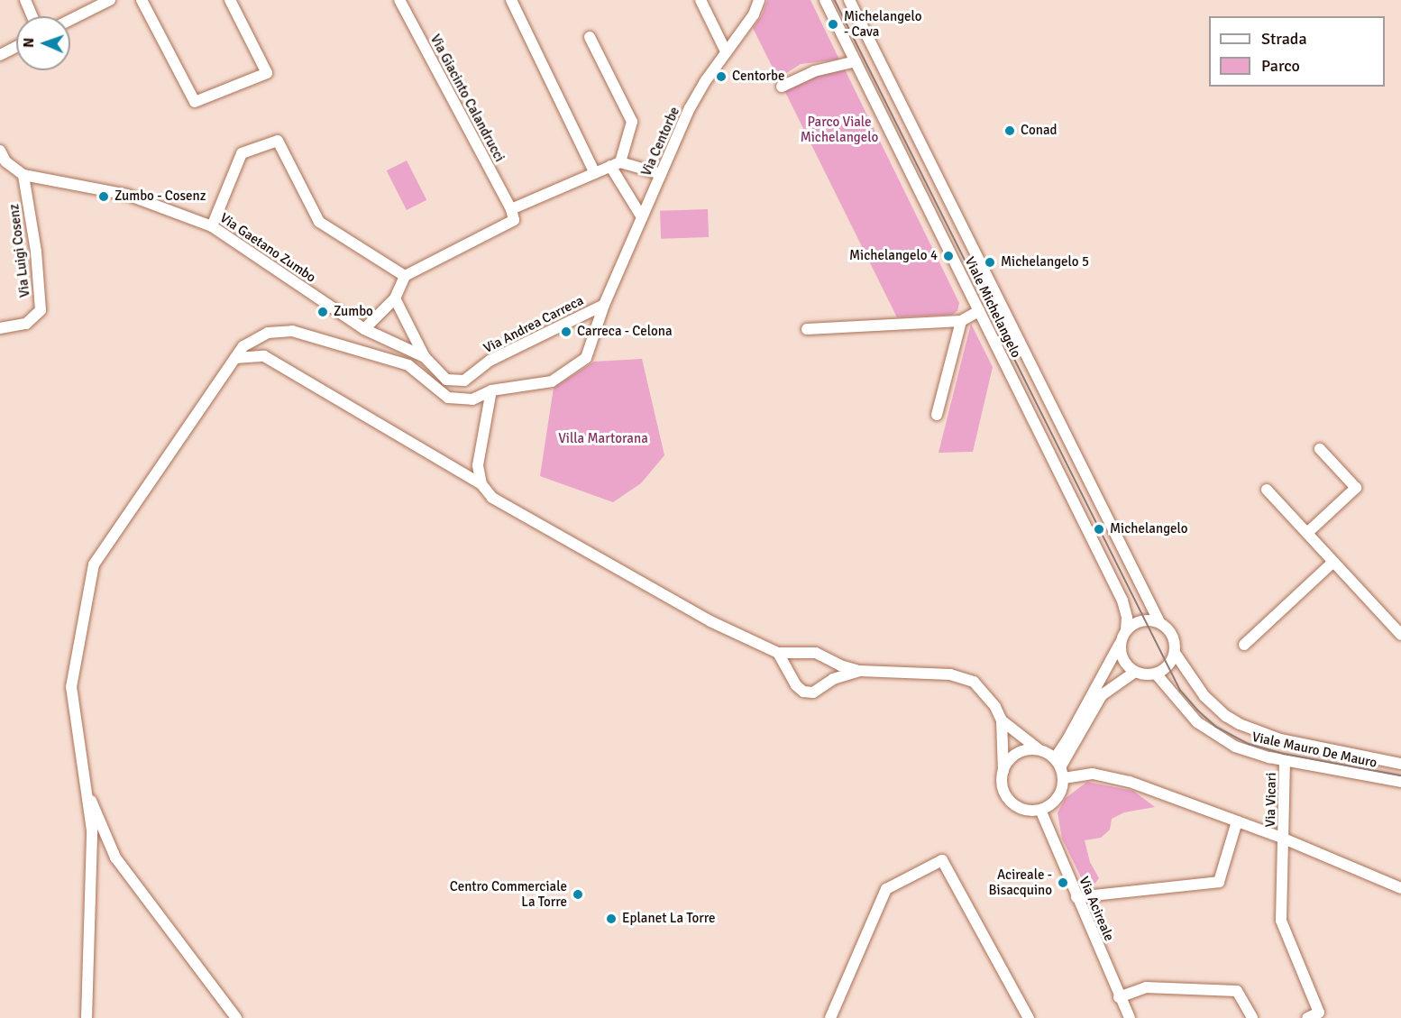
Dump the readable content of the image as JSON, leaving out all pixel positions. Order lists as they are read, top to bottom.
{
  "streets": {
    "street": [
      "Via Giacinto Calandrucci",
      "Via Centorbe",
      "Via Gaetano Zumbo",
      "Via Luigi Cosenz",
      "Viale Michelangelo",
      "Via Andrea Carreca",
      "Viale Mauro De Mauro",
      "Via Vicari",
      "Via Acireale"
    ]
  },
  "crossings": [
    ["Via Centorbe", "Via Andrea Carreca"],
    ["Via Gaetano Zumbo", "Via Luigi Cosenz"],
    ["Via Gaetano Zumbo", "Via Andrea Carreca"],
    ["Viale Michelangelo", "Viale Mauro De Mauro"],
    ["Viale Mauro De Mauro", "Via Vicari"]
  ],
  "parks": ["Parco Viale Michelangelo", "Villa Martorana"],
  "places": [
    "Michelangelo - Cava",
    "Centorbe",
    "Conad",
    "Zumbo - Cosenz",
    "Michelangelo 4",
    "Michelangelo 5",
    "Zumbo",
    "Carreca - Celona",
    "Michelangelo",
    "Acireale - Bisacquino",
    "Centro Commerciale La Torre",
    "Eplanet La Torre"
  ],
  "legend": ["Strada", "Parco"],
  "north": "left"
}
